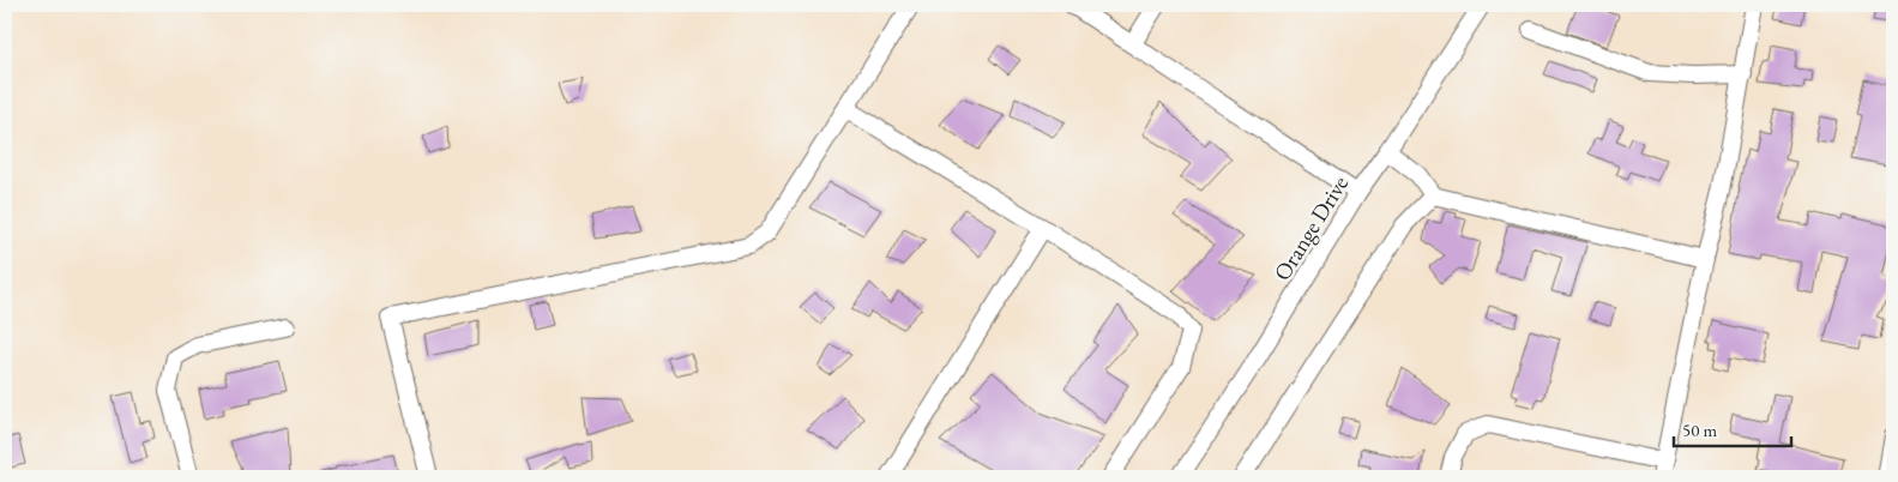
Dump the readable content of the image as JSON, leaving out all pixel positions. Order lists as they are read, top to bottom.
{
  "streets": {
    "street": ["Orange Drive"]
  },
  "scale_bar": "50 m"
}
